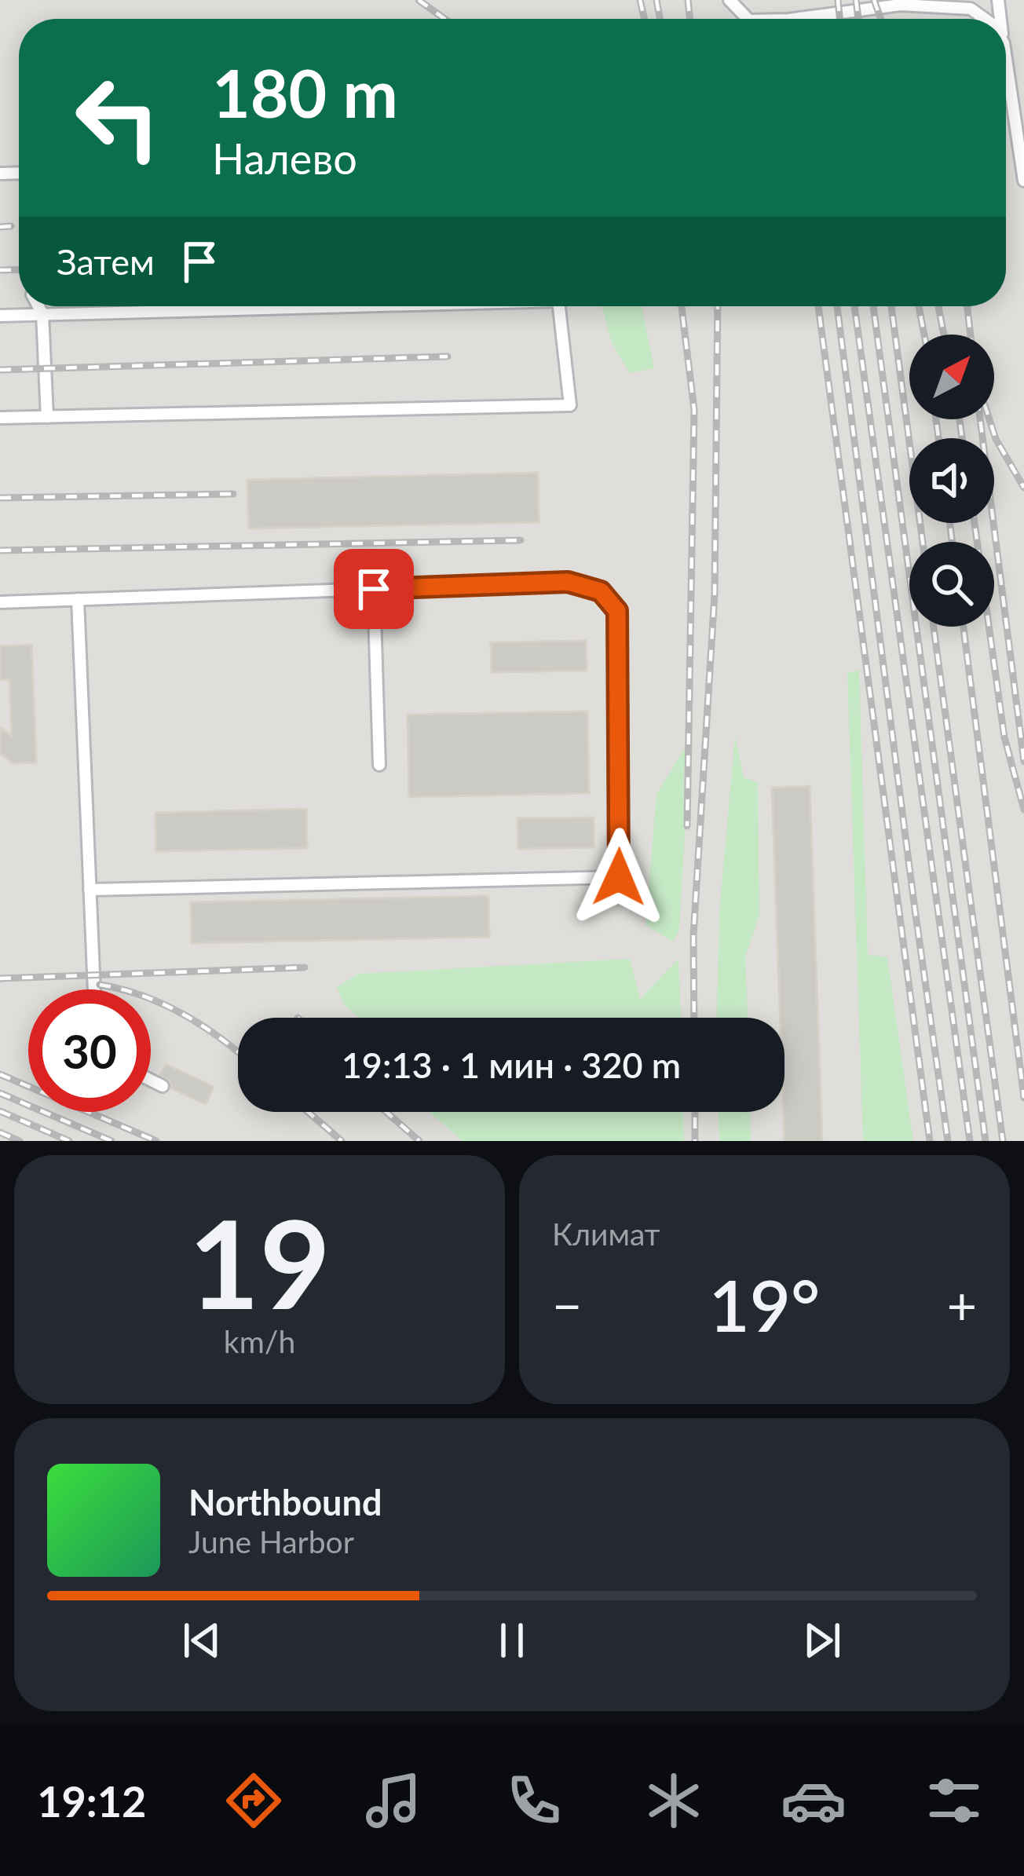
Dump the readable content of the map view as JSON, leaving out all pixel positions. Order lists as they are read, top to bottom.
{
  "north": "top right",
  "page": {
    "turn": ["180 m", "Налево"],
    "then": "Затем",
    "limit": "30",
    "trip": "19:13 · 1 мин · 320 m",
    "tile": [
      ["19", "km/h"],
      "Климат"
    ],
    "heat": ["−", "19°", "+"],
    "song": ["Northbound", "June Harbor"],
    "tabs": "19:12"
  }
}
